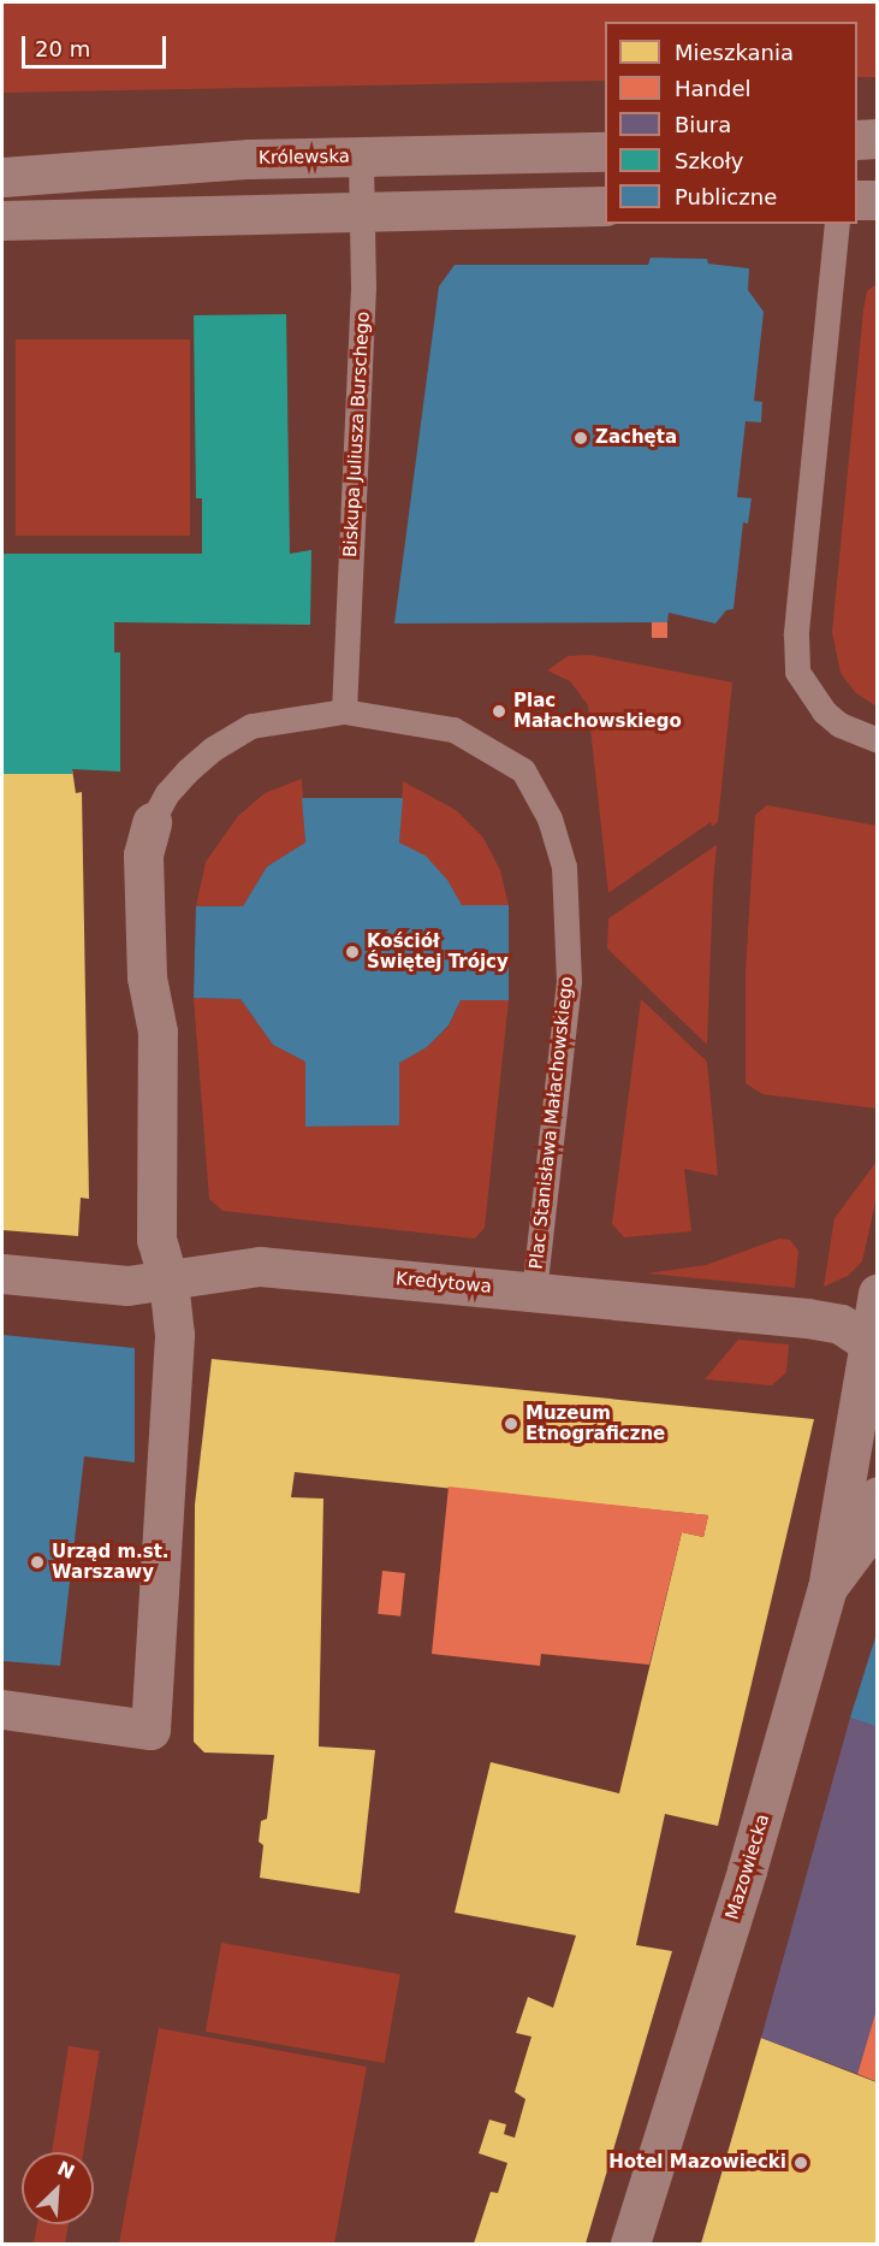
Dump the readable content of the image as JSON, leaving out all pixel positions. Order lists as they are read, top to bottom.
{
  "streets": {
    "street": [
      "Królewska",
      "Plac Stanisława Małachowskiego",
      "Kredytowa",
      "Mazowiecka"
    ],
    "lane": ["Biskupa Juliusza Burschego"]
  },
  "crossings": [
    ["Królewska", "Biskupa Juliusza Burschego"],
    ["Biskupa Juliusza Burschego", "Plac Stanisława Małachowskiego"],
    ["Plac Stanisława Małachowskiego", "Kredytowa"]
  ],
  "places": [
    "Zachęta",
    "Plac Małachowskiego",
    "Kościół Świętej Trójcy",
    "Muzeum Etnograficzne",
    "Urząd m.st. Warszawy",
    "Hotel Mazowiecki"
  ],
  "legend": [
    "Mieszkania",
    "Handel",
    "Biura",
    "Szkoły",
    "Publiczne"
  ],
  "scale_bar": "20 m",
  "north": "top right"
}
